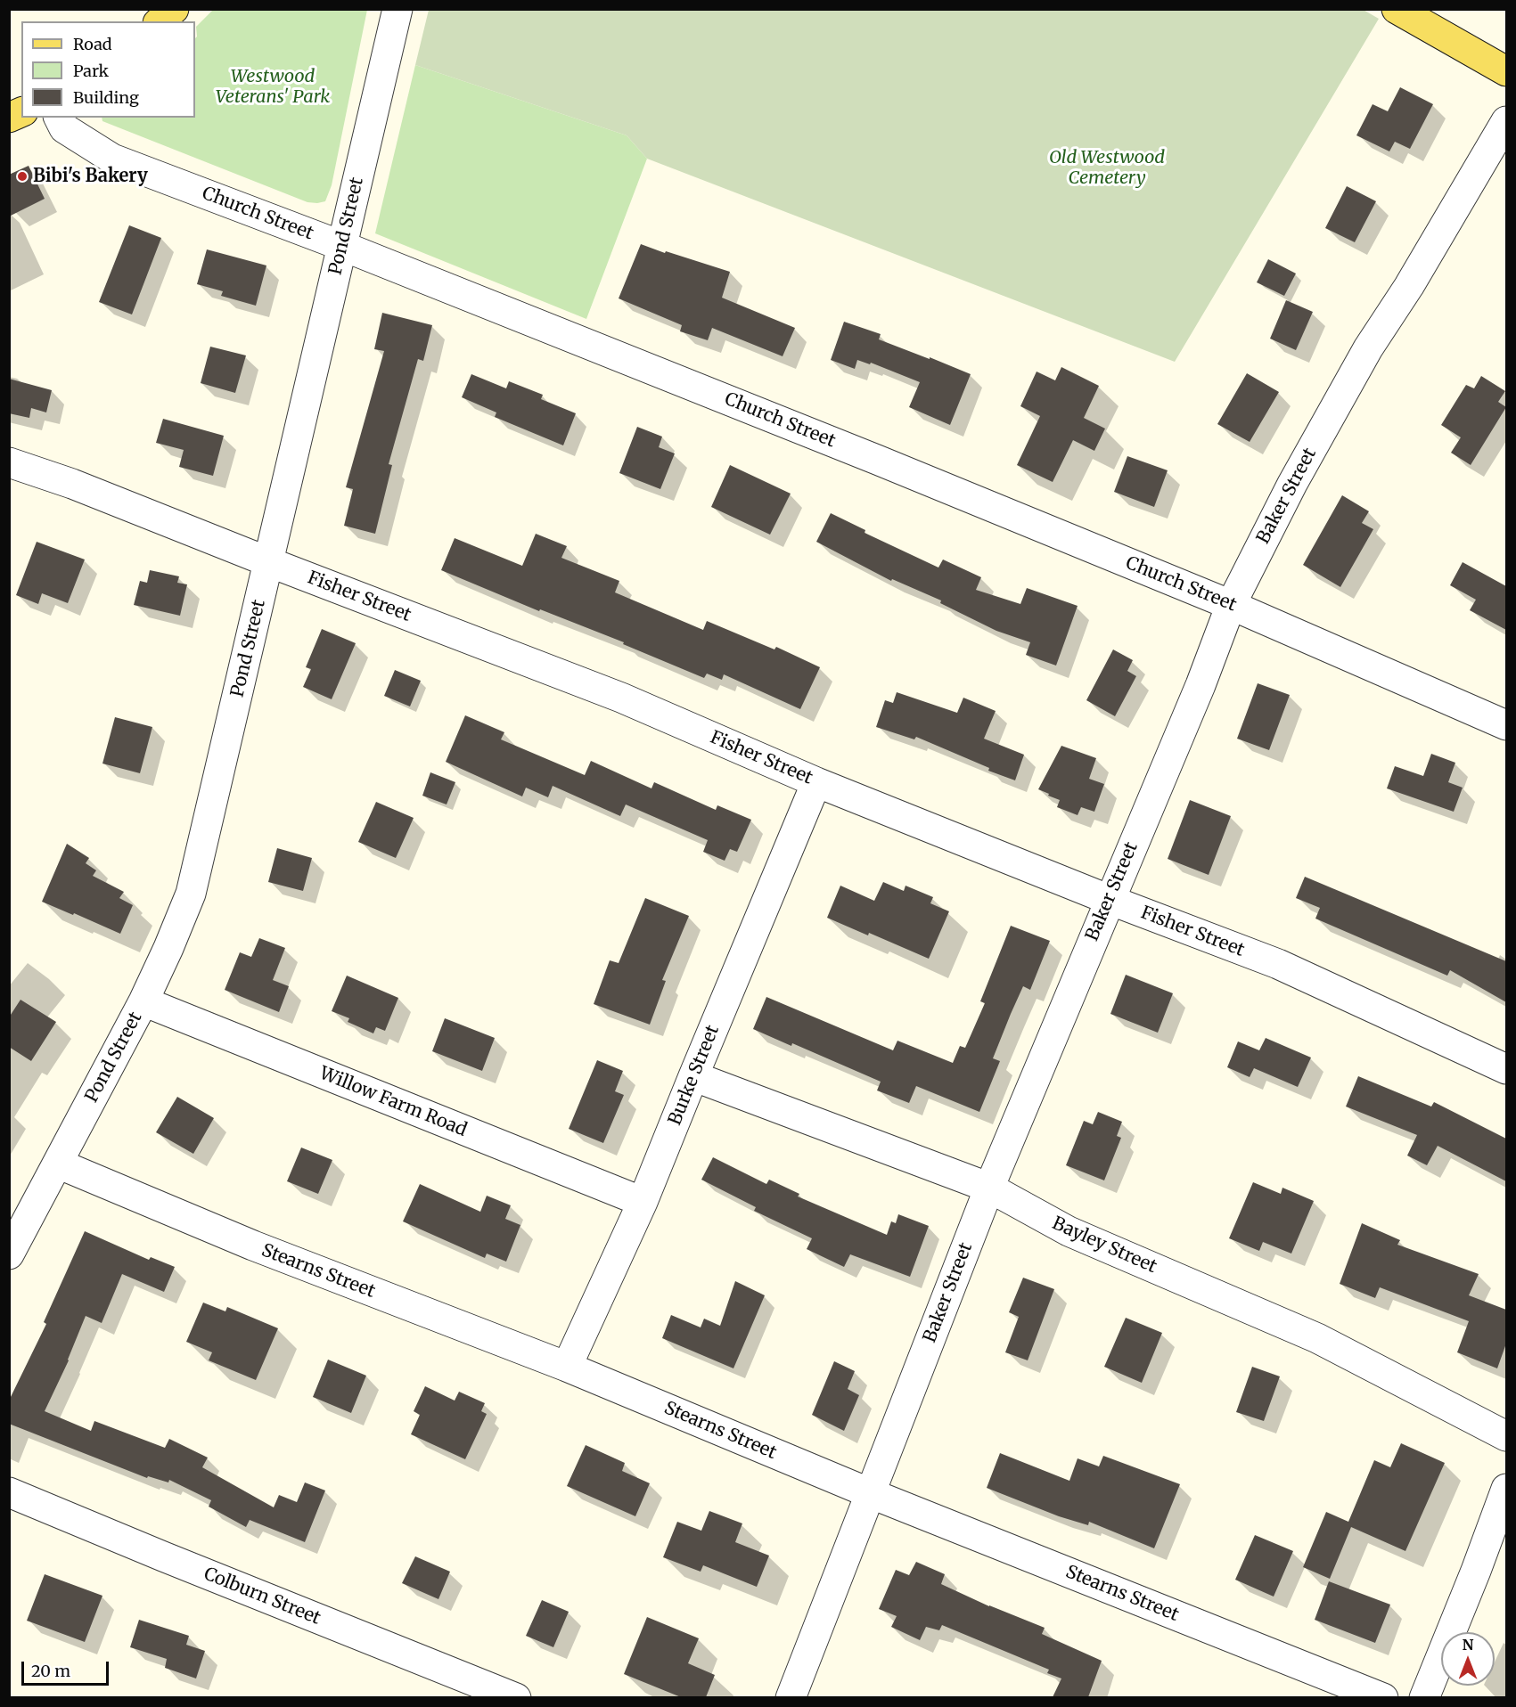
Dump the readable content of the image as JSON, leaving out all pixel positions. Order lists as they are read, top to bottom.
{
  "streets": {
    "street": [
      "Church Street",
      "Pond Street",
      "Baker Street",
      "Fisher Street",
      "Burke Street",
      "Willow Farm Road",
      "Bayley Street",
      "Stearns Street",
      "Colburn Street"
    ]
  },
  "crossings": [
    ["Church Street", "Pond Street"],
    ["Church Street", "Baker Street"],
    ["Pond Street", "Fisher Street"],
    ["Pond Street", "Willow Farm Road"],
    ["Pond Street", "Stearns Street"],
    ["Baker Street", "Fisher Street"],
    ["Baker Street", "Bayley Street"],
    ["Baker Street", "Stearns Street"],
    ["Fisher Street", "Burke Street"],
    ["Burke Street", "Willow Farm Road"],
    ["Burke Street", "Bayley Street"],
    ["Burke Street", "Stearns Street"]
  ],
  "parks": ["Westwood Veterans' Park", "Old Westwood Cemetery"],
  "places": ["Bibi's Bakery"],
  "legend": ["Road", "Park", "Building"],
  "scale_bar": "20 m",
  "north": "top"
}
